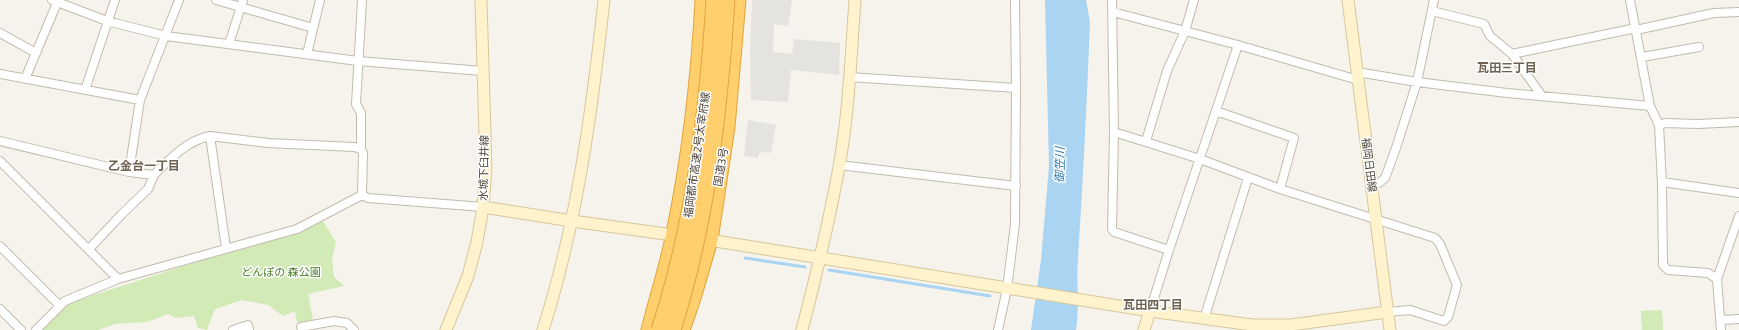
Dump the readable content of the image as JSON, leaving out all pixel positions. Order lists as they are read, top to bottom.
{
  "streets": {
    "highway": ["福岡都市高速2号太宰府線", "国道3号"],
    "street": ["福岡日田線", "水城下臼井線"]
  },
  "districts": ["瓦田三丁目", "乙金台一丁目", "瓦田四丁目"],
  "water": ["御笠川"],
  "parks": ["どんぽの 森公園"]
}
